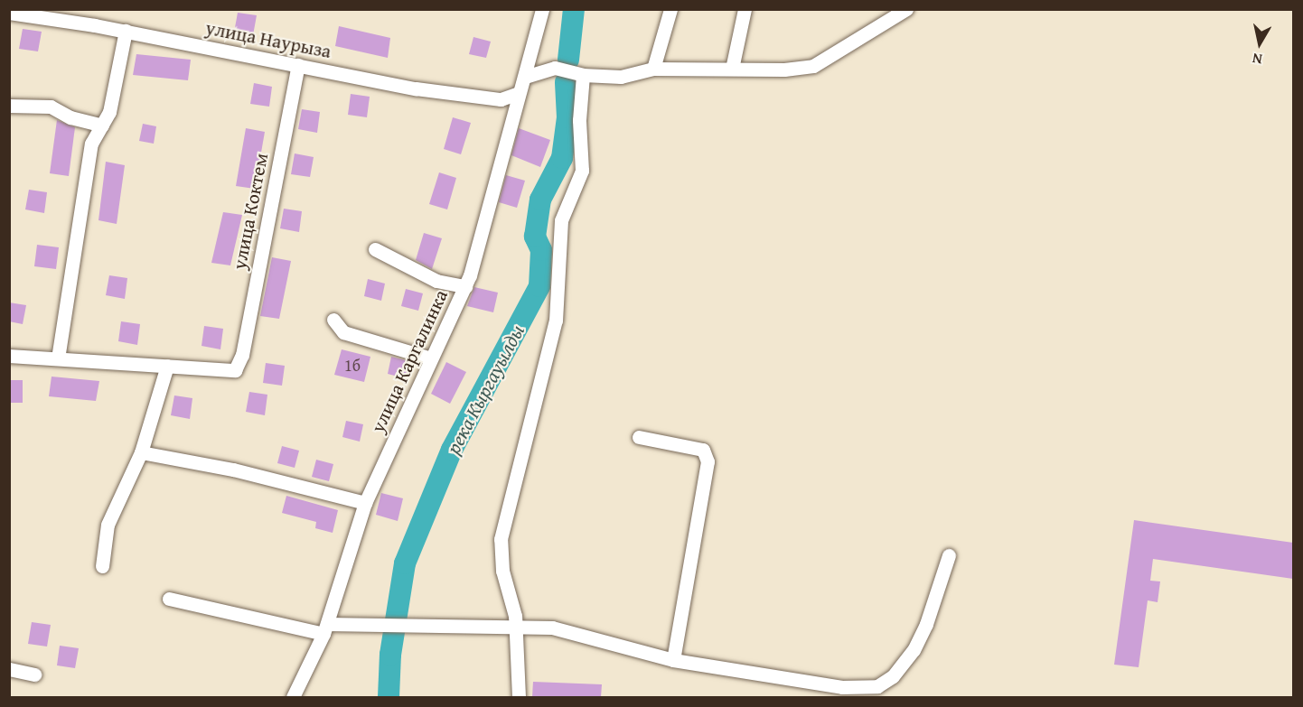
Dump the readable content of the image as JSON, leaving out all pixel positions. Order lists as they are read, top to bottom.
{
  "streets": {
    "street": ["улица Наурыза", "улица Коктем", "улица Каргалинка"]
  },
  "crossings": [
    ["улица Наурыза", "улица Коктем"],
    ["улица Наурыза", "улица Каргалинка"]
  ],
  "water": ["река Кыргауылды"],
  "house_numbers": ["1б"],
  "north": "bottom"
}
